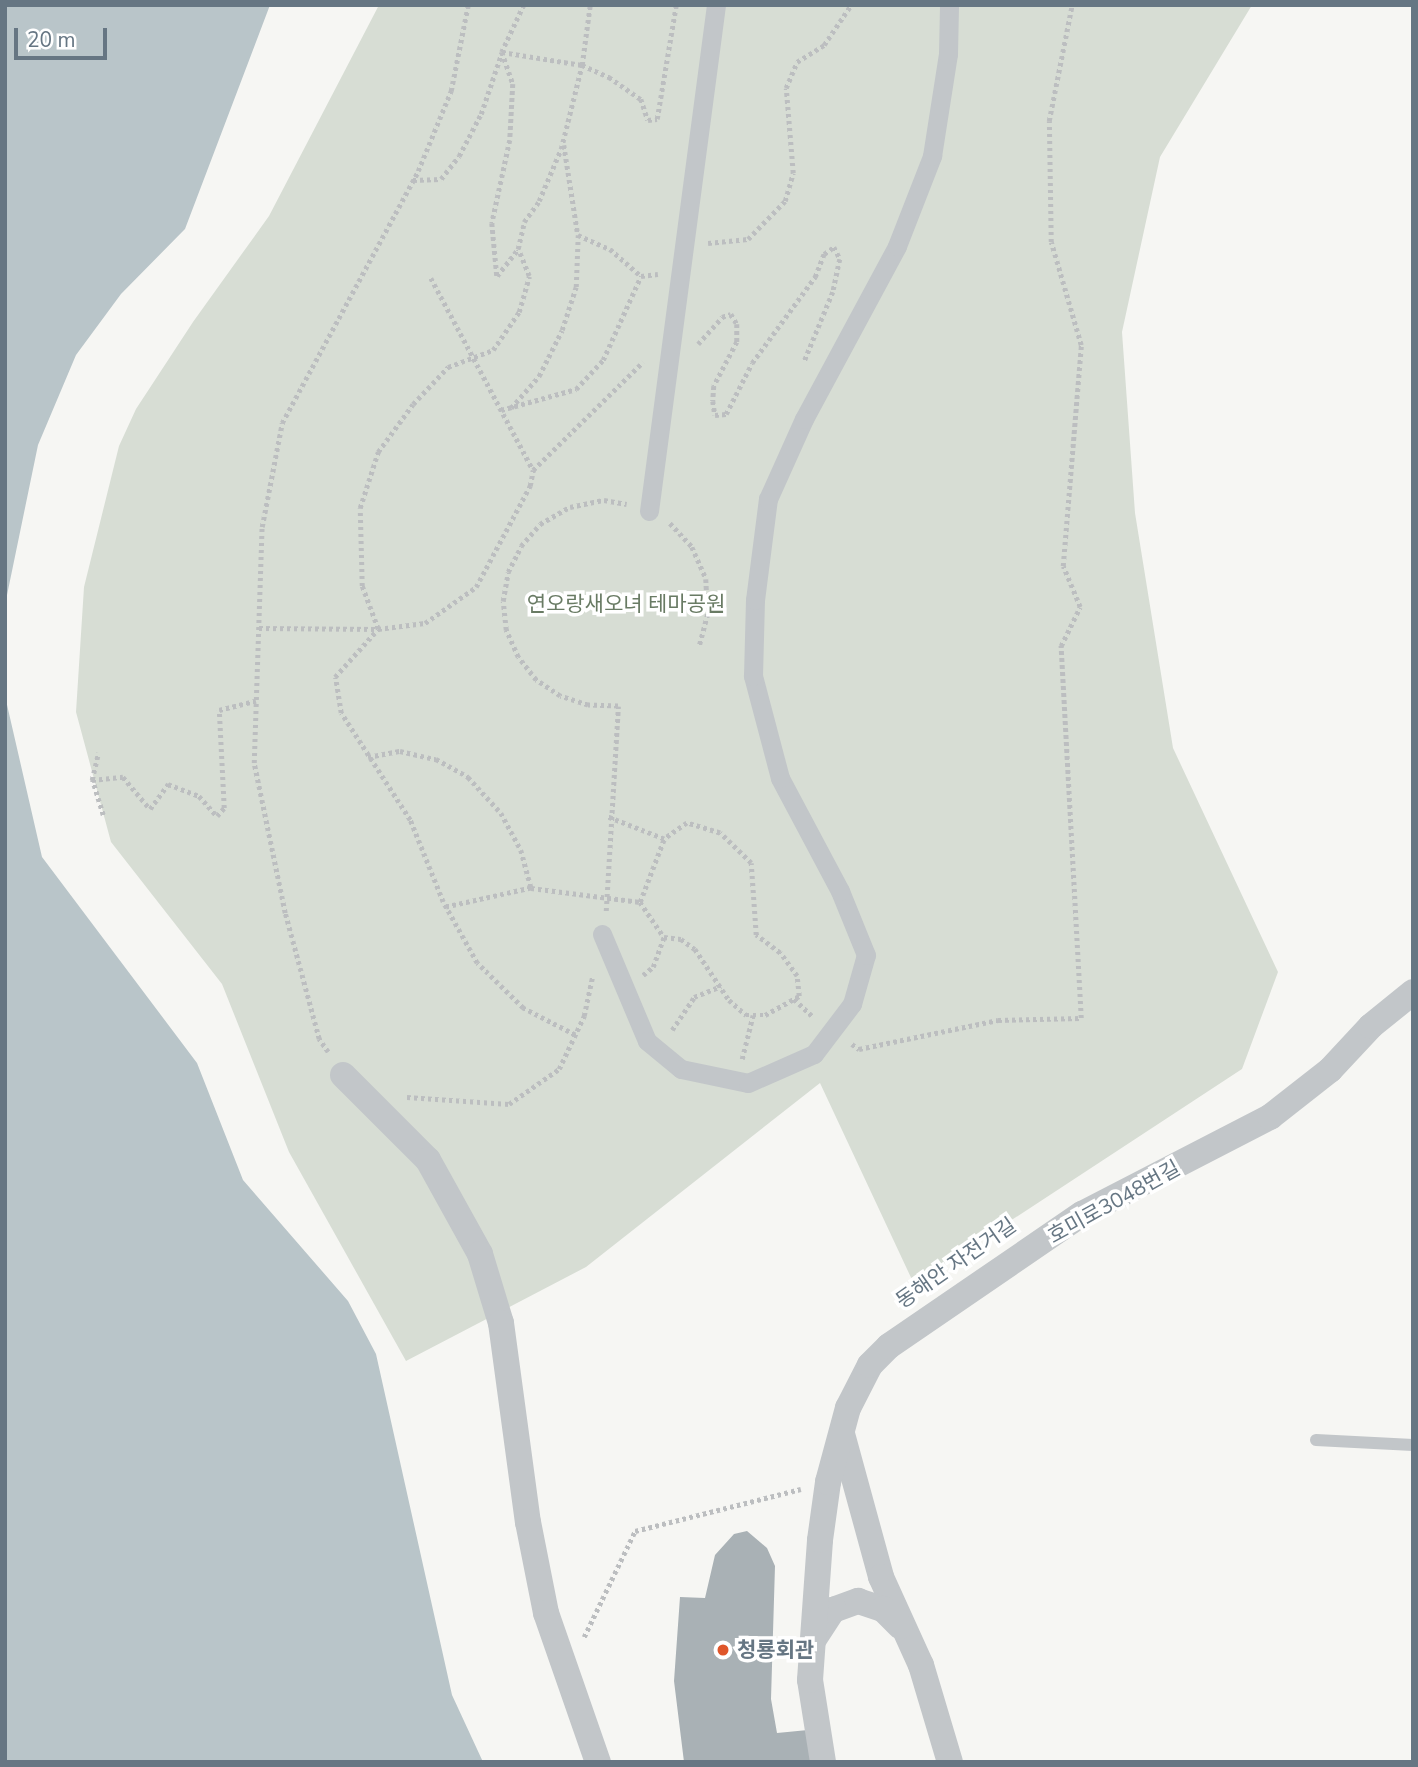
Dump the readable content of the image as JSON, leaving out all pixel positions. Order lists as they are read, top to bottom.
{
  "streets": {
    "street": ["호미로3048번길"]
  },
  "parks": ["연오랑새오녀 테마공원"],
  "places": ["청룡회관"],
  "scale_bar": "20 m"
}
